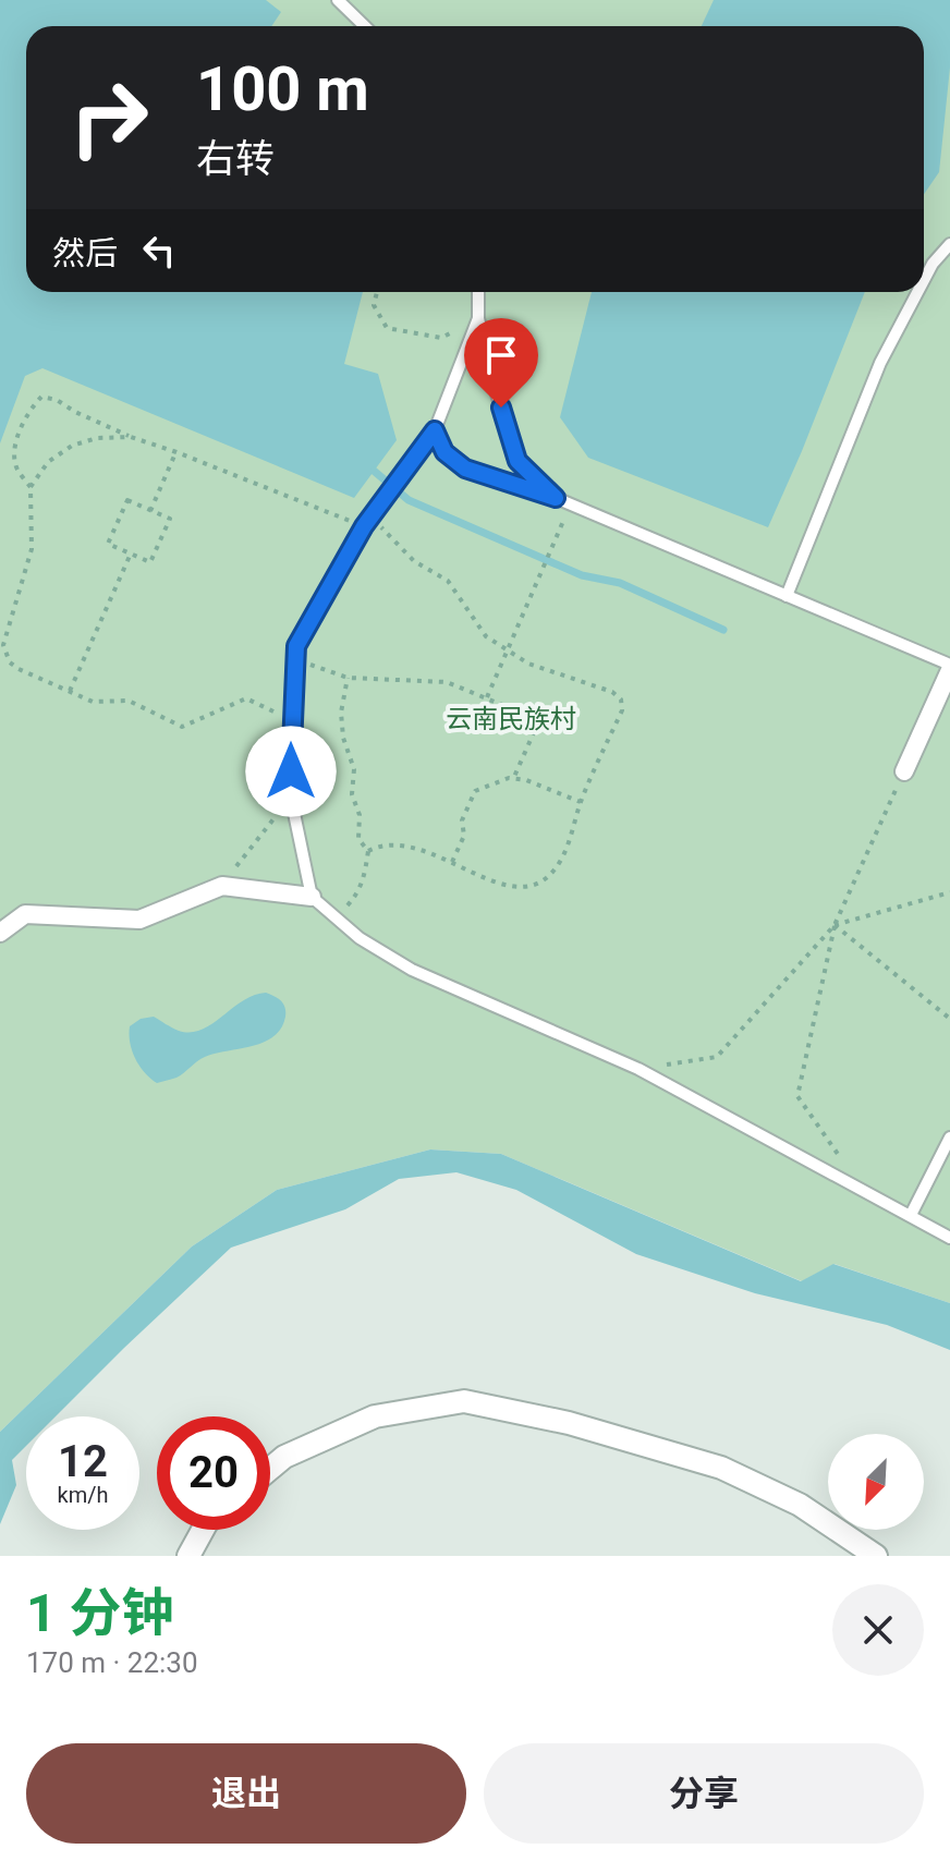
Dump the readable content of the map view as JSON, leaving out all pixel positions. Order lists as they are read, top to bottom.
{
  "parks": ["云南民族村"],
  "north": "bottom left",
  "page": {
    "turn": ["100 m", "右转"],
    "then": "然后",
    "speed": "12 km/h",
    "limit": "20",
    "heading": ["1 分钟", "170 m · 22:30"],
    "buttons": ["退出", "分享"]
  }
}
